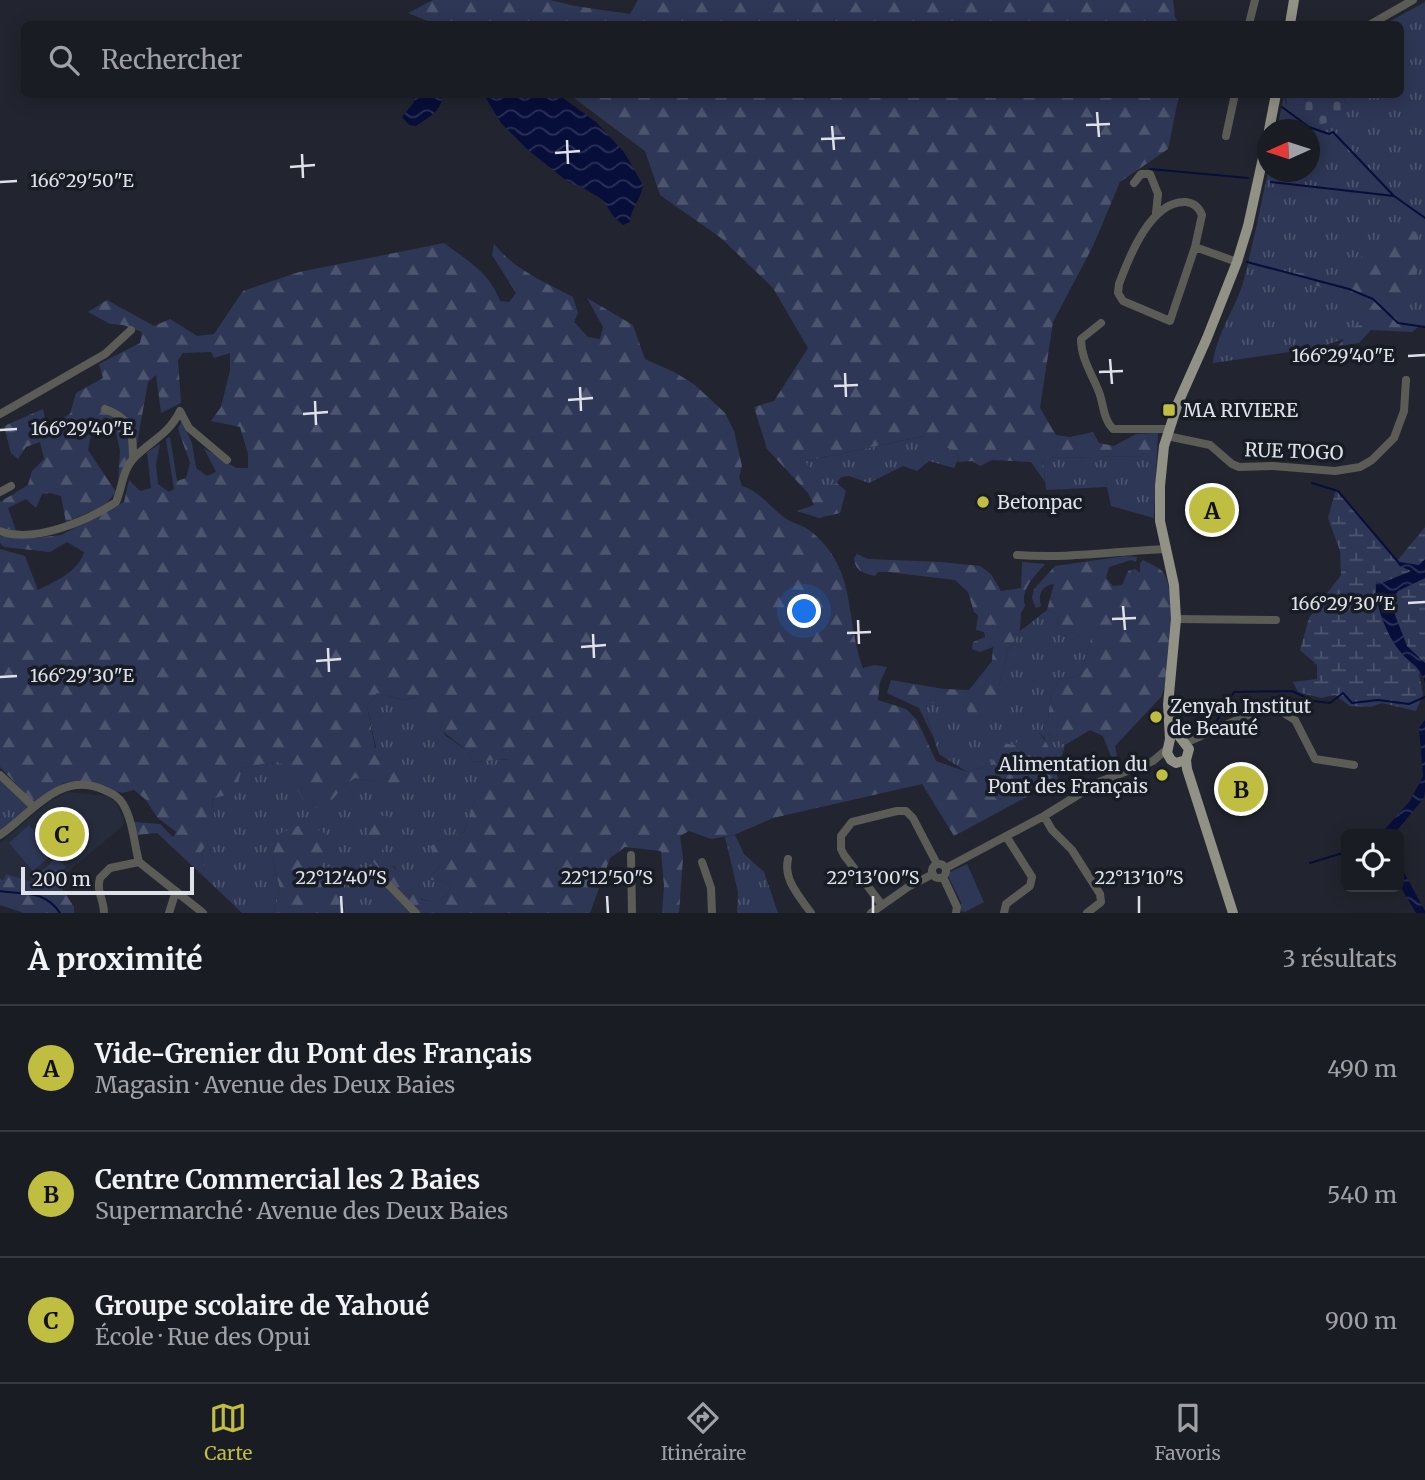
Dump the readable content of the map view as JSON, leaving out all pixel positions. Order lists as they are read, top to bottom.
{
  "streets": {
    "street": ["RUE TOGO"]
  },
  "places": {
    "transit": ["MA RIVIERE"],
    "other": ["Betonpac", "Zenyah Institut de Beauté", "Alimentation du Pont des Français"]
  },
  "scale_bar": "200 m",
  "north": "left",
  "page": {
    "search": "Rechercher",
    "pins": ["A", "B", "C"],
    "scale": "200 m",
    "heading": ["À proximité", "3 résultats"],
    "list": [
      {
        "mark": "A",
        "name": "Vide-Grenier du Pont des Français",
        "note": "Magasin · Avenue des Deux Baies",
        "value": "490 m"
      },
      {
        "mark": "B",
        "name": "Centre Commercial les 2 Baies",
        "note": "Supermarché · Avenue des Deux Baies",
        "value": "540 m"
      },
      {
        "mark": "C",
        "name": "Groupe scolaire de Yahoué",
        "note": "École · Rue des Opui",
        "value": "900 m"
      }
    ],
    "nav": ["Carte", "Itinéraire", "Favoris"]
  },
  "coordinates": [
    "166°29'50\"E",
    "166°29'40\"E",
    "166°29'30\"E",
    "22°12'40\"S",
    "22°12'50\"S",
    "22°13'00\"S",
    "22°13'10\"S"
  ]
}
